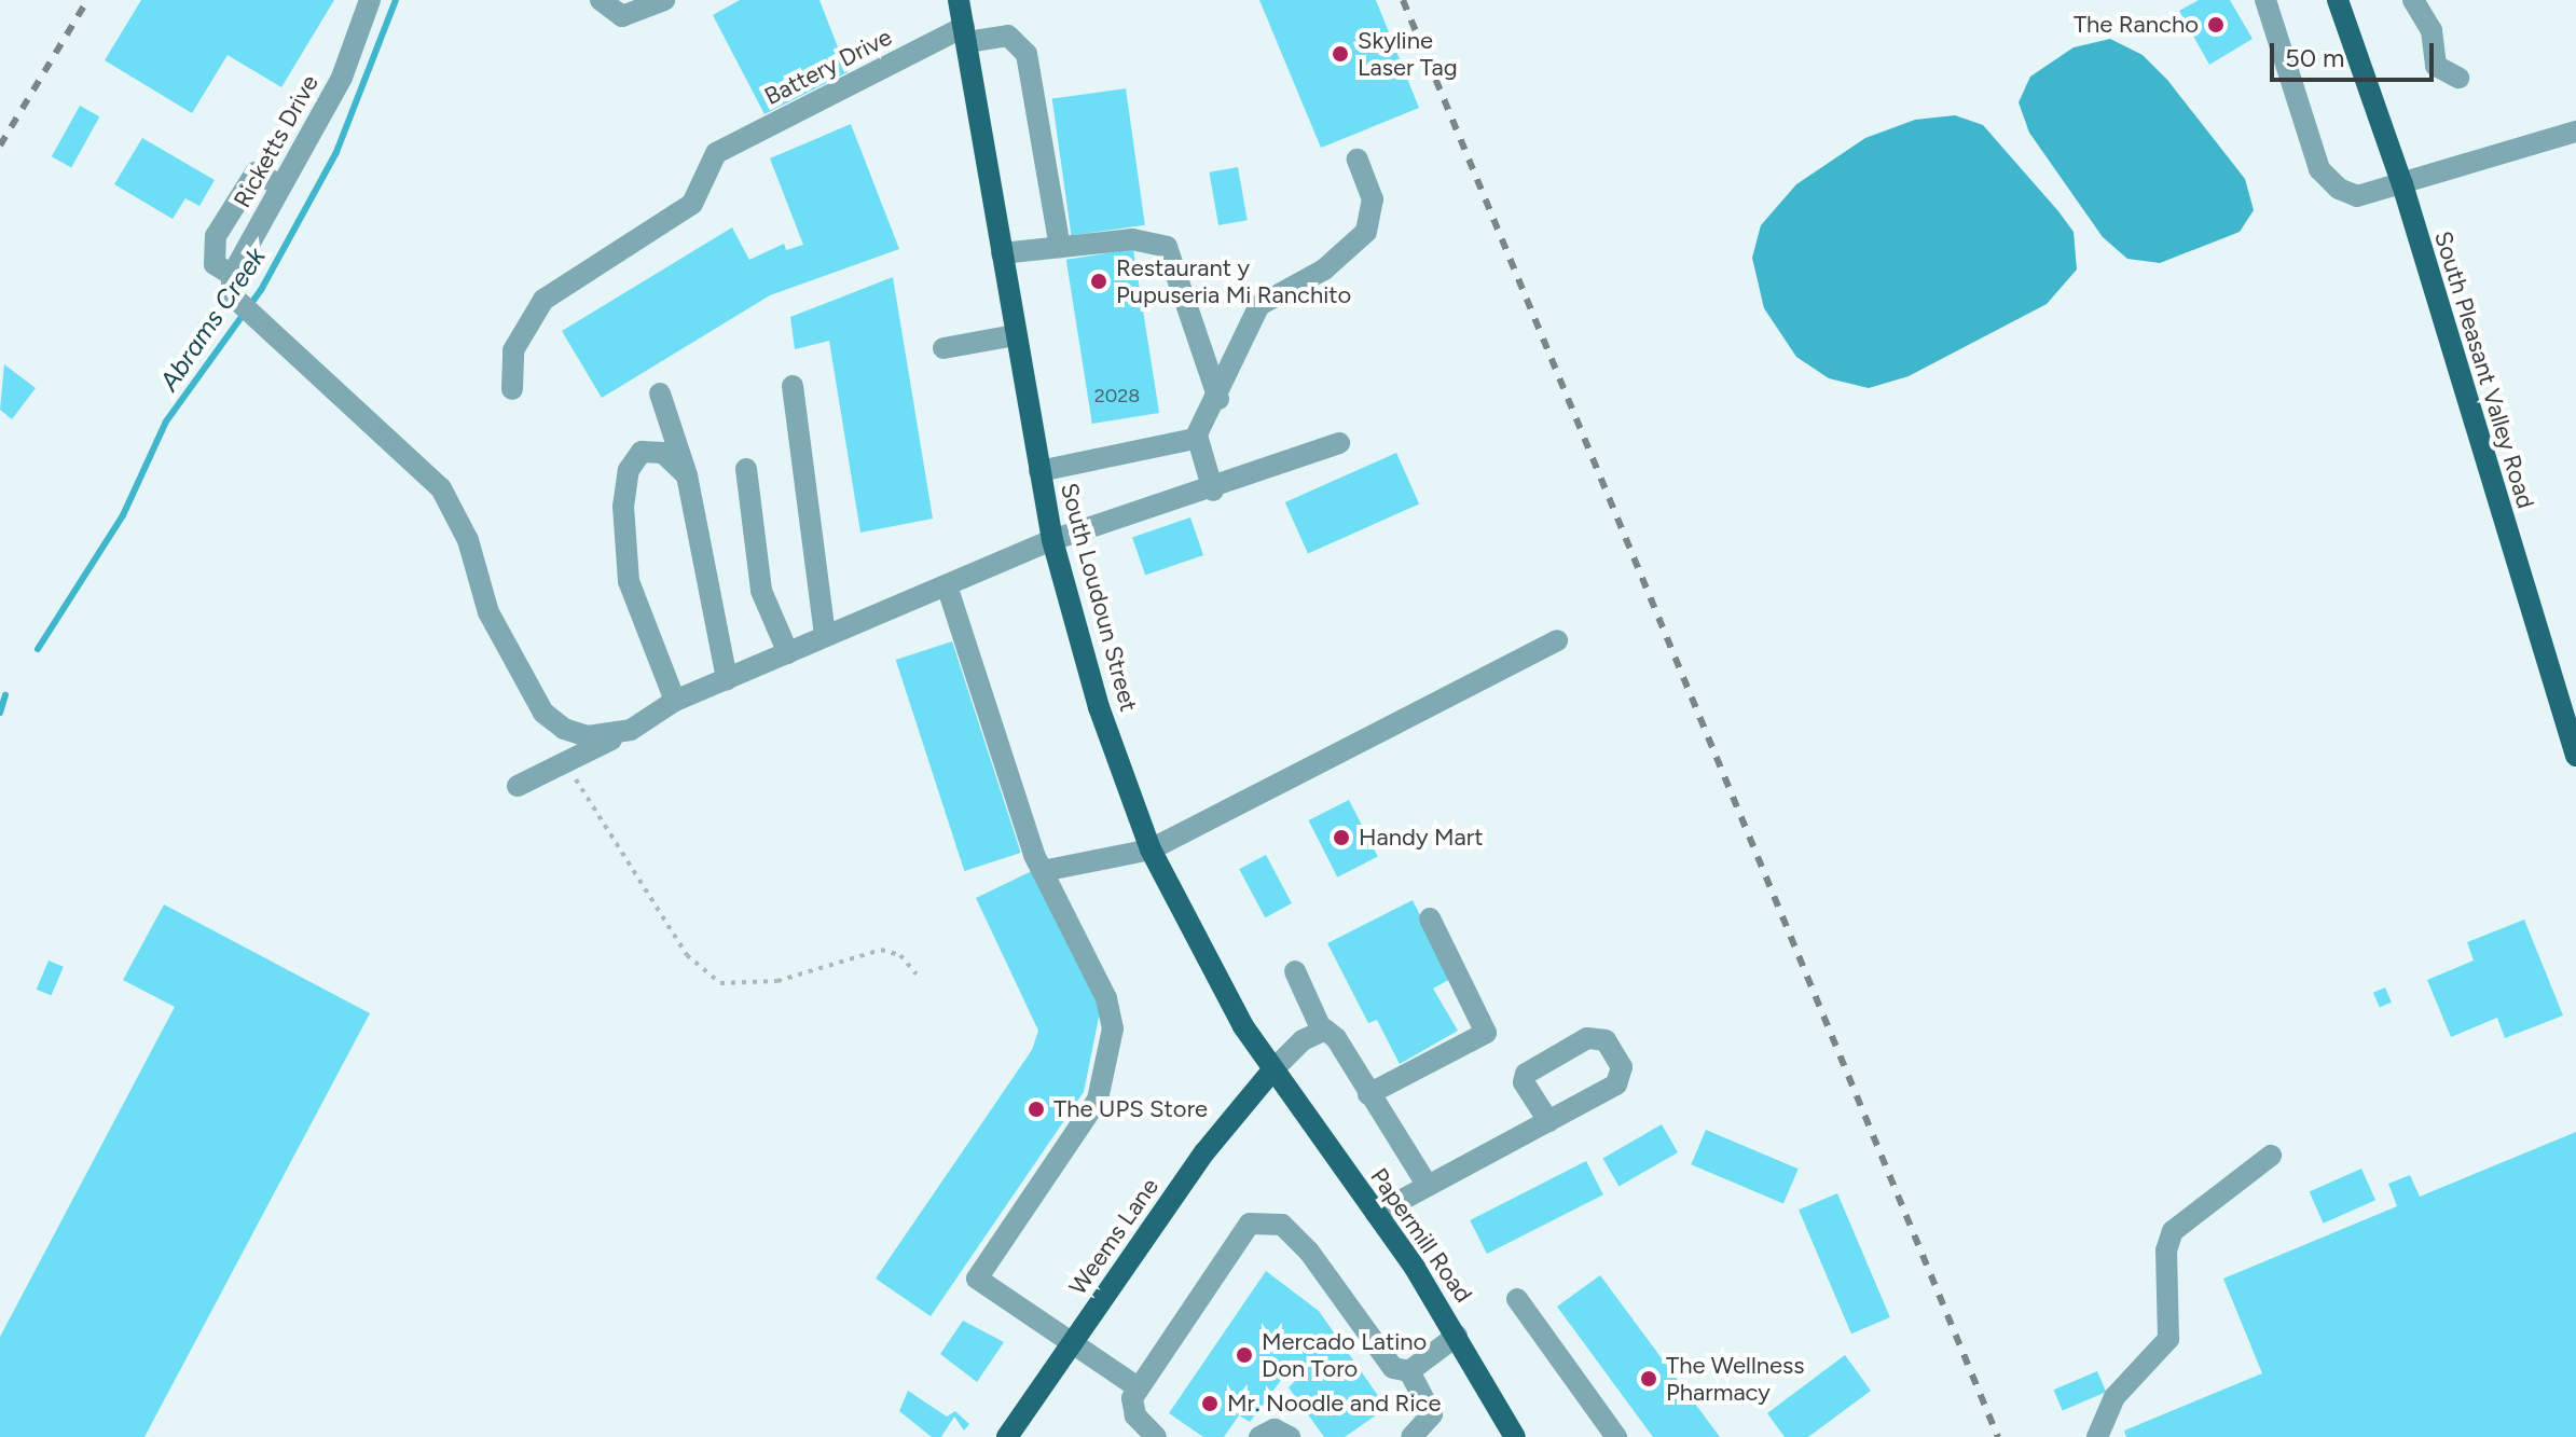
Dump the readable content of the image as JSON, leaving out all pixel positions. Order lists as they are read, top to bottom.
{
  "streets": {
    "main road": [
      "South Pleasant Valley Road",
      "South Loudoun Street",
      "Papermill Road",
      "Weems Lane"
    ],
    "street": ["Battery Drive", "Ricketts Drive"]
  },
  "crossings": [
    ["Battery Drive", "South Loudoun Street"],
    ["South Loudoun Street", "Papermill Road"],
    ["South Loudoun Street", "Weems Lane"],
    ["Papermill Road", "Weems Lane"]
  ],
  "water": ["Abrams Creek"],
  "places": [
    "The Rancho",
    "Skyline Laser Tag",
    "Restaurant y Pupuseria Mi Ranchito",
    "Handy Mart",
    "The UPS Store",
    "Mercado Latino Don Toro",
    "The Wellness Pharmacy",
    "Mr. Noodle and Rice"
  ],
  "house_numbers": ["2028"],
  "scale_bar": "50 m"
}
